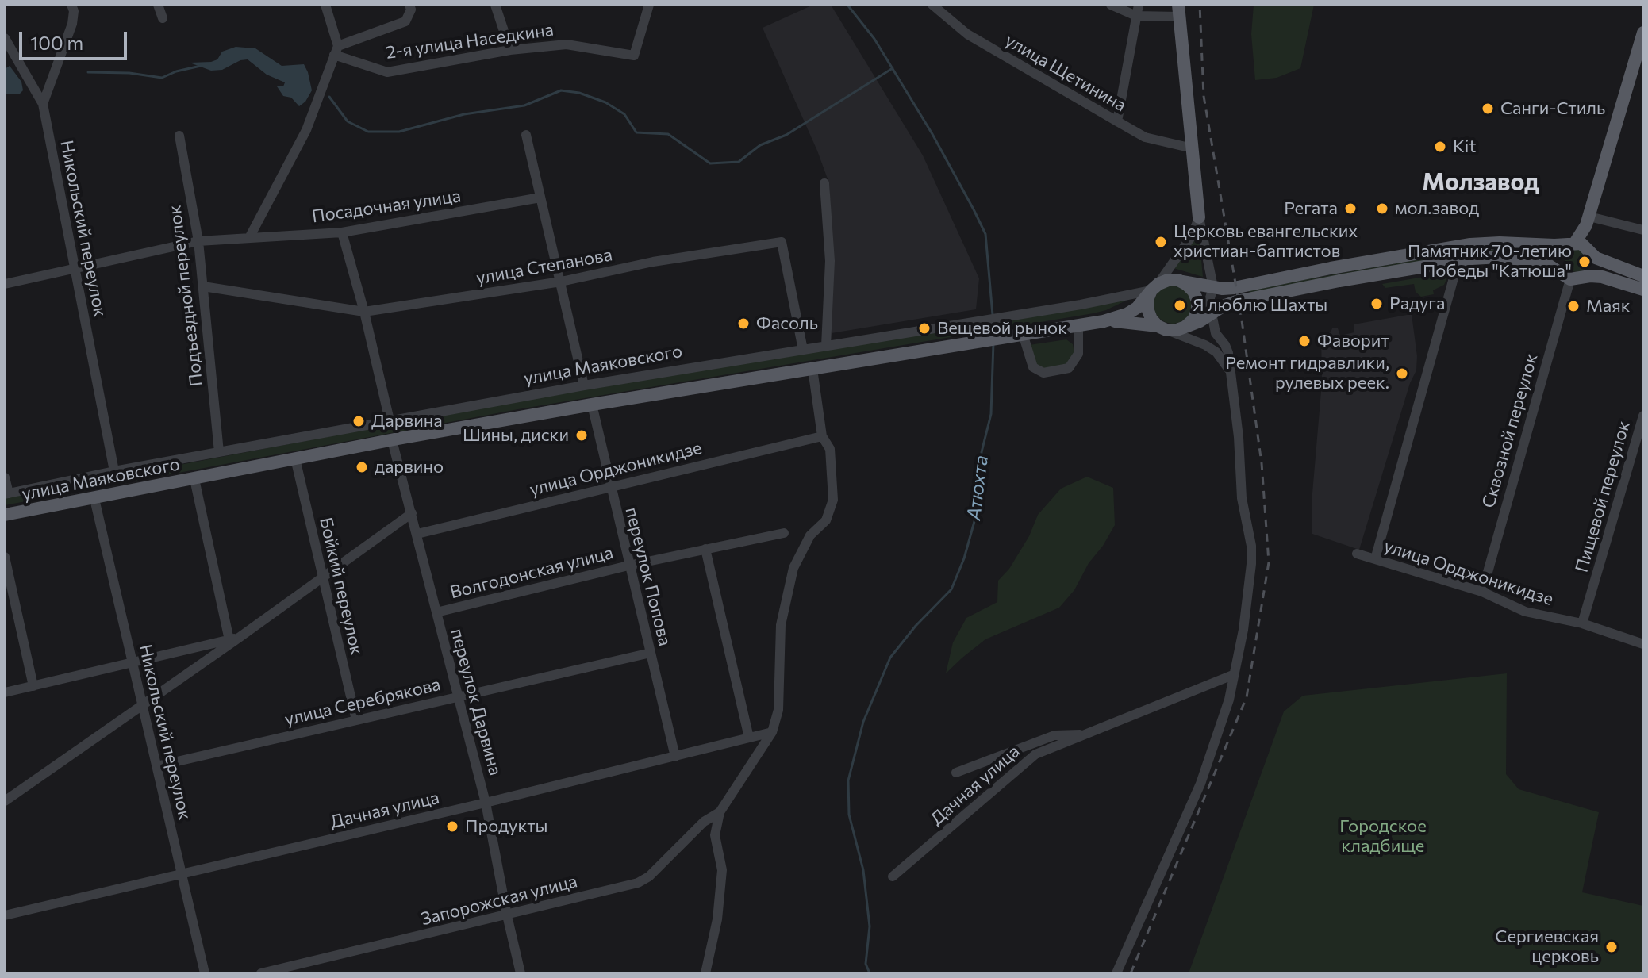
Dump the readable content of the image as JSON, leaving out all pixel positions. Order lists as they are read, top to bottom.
{
  "streets": {
    "main road": ["улица Маяковского"],
    "street": [
      "2-я улица Наседкина",
      "улица Щетинина",
      "Посадочная улица",
      "Никольский переулок",
      "улица Степанова",
      "Подъездной переулок",
      "Сквозной переулок",
      "улица Орджоникидзе",
      "Пищевой переулок",
      "Волгодонская улица",
      "переулок Попова",
      "Бойкий переулок",
      "улица Серебрякова",
      "переулок Дарвина",
      "Дачная улица",
      "Запорожская улица"
    ]
  },
  "crossings": [
    ["Посадочная улица", "Подъездной переулок"],
    ["Никольский переулок", "улица Маяковского"],
    ["Никольский переулок", "улица Серебрякова"],
    ["Никольский переулок", "Дачная улица"],
    ["улица Степанова", "Подъездной переулок"],
    ["улица Степанова", "улица Маяковского"],
    ["Подъездной переулок", "улица Маяковского"],
    ["улица Маяковского", "переулок Попова"],
    ["улица Маяковского", "Бойкий переулок"],
    ["улица Маяковского", "переулок Дарвина"],
    ["Сквозной переулок", "улица Орджоникидзе"],
    ["улица Орджоникидзе", "Пищевой переулок"],
    ["улица Орджоникидзе", "переулок Попова"],
    ["улица Орджоникидзе", "переулок Дарвина"],
    ["Волгодонская улица", "переулок Попова"],
    ["Волгодонская улица", "переулок Дарвина"],
    ["переулок Попова", "улица Серебрякова"],
    ["переулок Попова", "Дачная улица"],
    ["Бойкий переулок", "улица Серебрякова"],
    ["улица Серебрякова", "переулок Дарвина"],
    ["переулок Дарвина", "Дачная улица"],
    ["переулок Дарвина", "Запорожская улица"]
  ],
  "districts": ["Молзавод"],
  "water": ["Атюхта"],
  "parks": ["Городское кладбище"],
  "places": [
    "Санги-Стиль",
    "Kit",
    "Регата",
    "мол.завод",
    "Церковь евангельских христиан-баптистов",
    "Памятник 70-летию Победы \"Катюша\"",
    "Радуга",
    "Я люблю Шахты",
    "Маяк",
    "Фасоль",
    "Вещевой рынок",
    "Фаворит",
    "Ремонт гидравлики, рулевых реек.",
    "Дарвина",
    "Шины, диски",
    "дарвино",
    "Продукты",
    "Сергиевская церковь"
  ],
  "scale_bar": "100 m"
}
